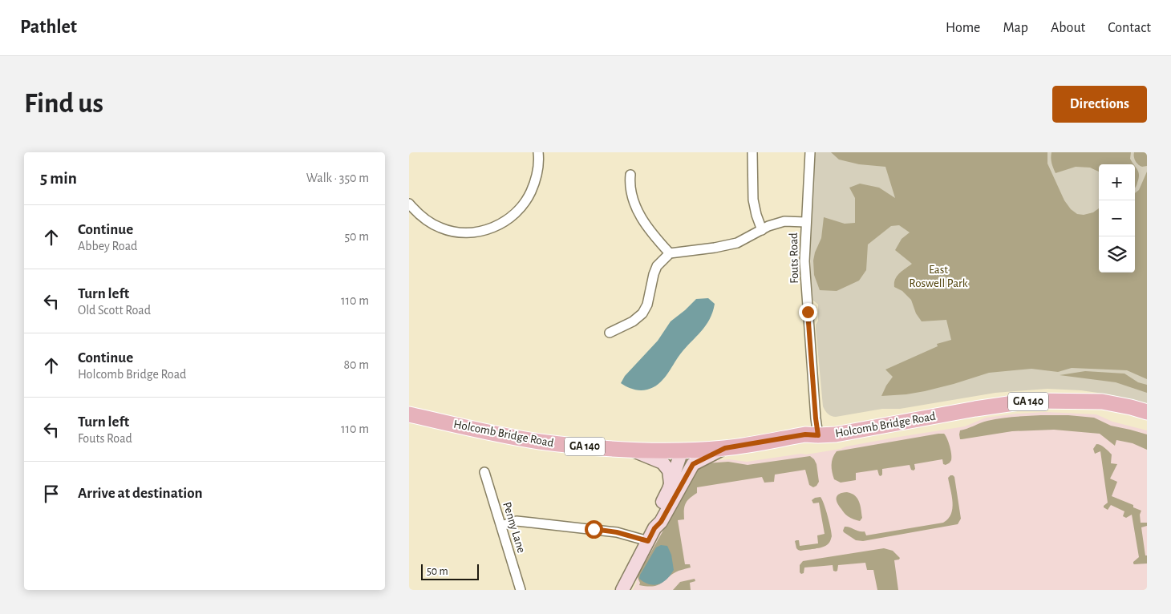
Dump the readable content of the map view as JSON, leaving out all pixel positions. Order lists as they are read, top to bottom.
{
  "streets": {
    "main road": ["GA 140", "Holcomb Bridge Road"],
    "street": ["Fouts Road", "Penny Lane"]
  },
  "crossings": [
    ["Fouts Road", "Holcomb Bridge Road"]
  ],
  "parks": ["East Roswell Park"],
  "scale_bar": "50 m",
  "page": {
    "header": "Pathlet",
    "nav": [
      "Home",
      "Map",
      "About",
      "Contact"
    ],
    "buttons": "Directions",
    "title": "Find us",
    "heading": ["5 min", "Walk · 350 m"],
    "map_buttons": ["+", "−"],
    "list": [
      ["Continue", "Abbey Road", "50 m"],
      ["Turn left", "Old Scott Road", "110 m"],
      ["Continue", "Holcomb Bridge Road", "80 m"],
      ["Turn left", "Fouts Road", "110 m"],
      "Arrive at destination"
    ],
    "scale": "50 m"
  }
}
